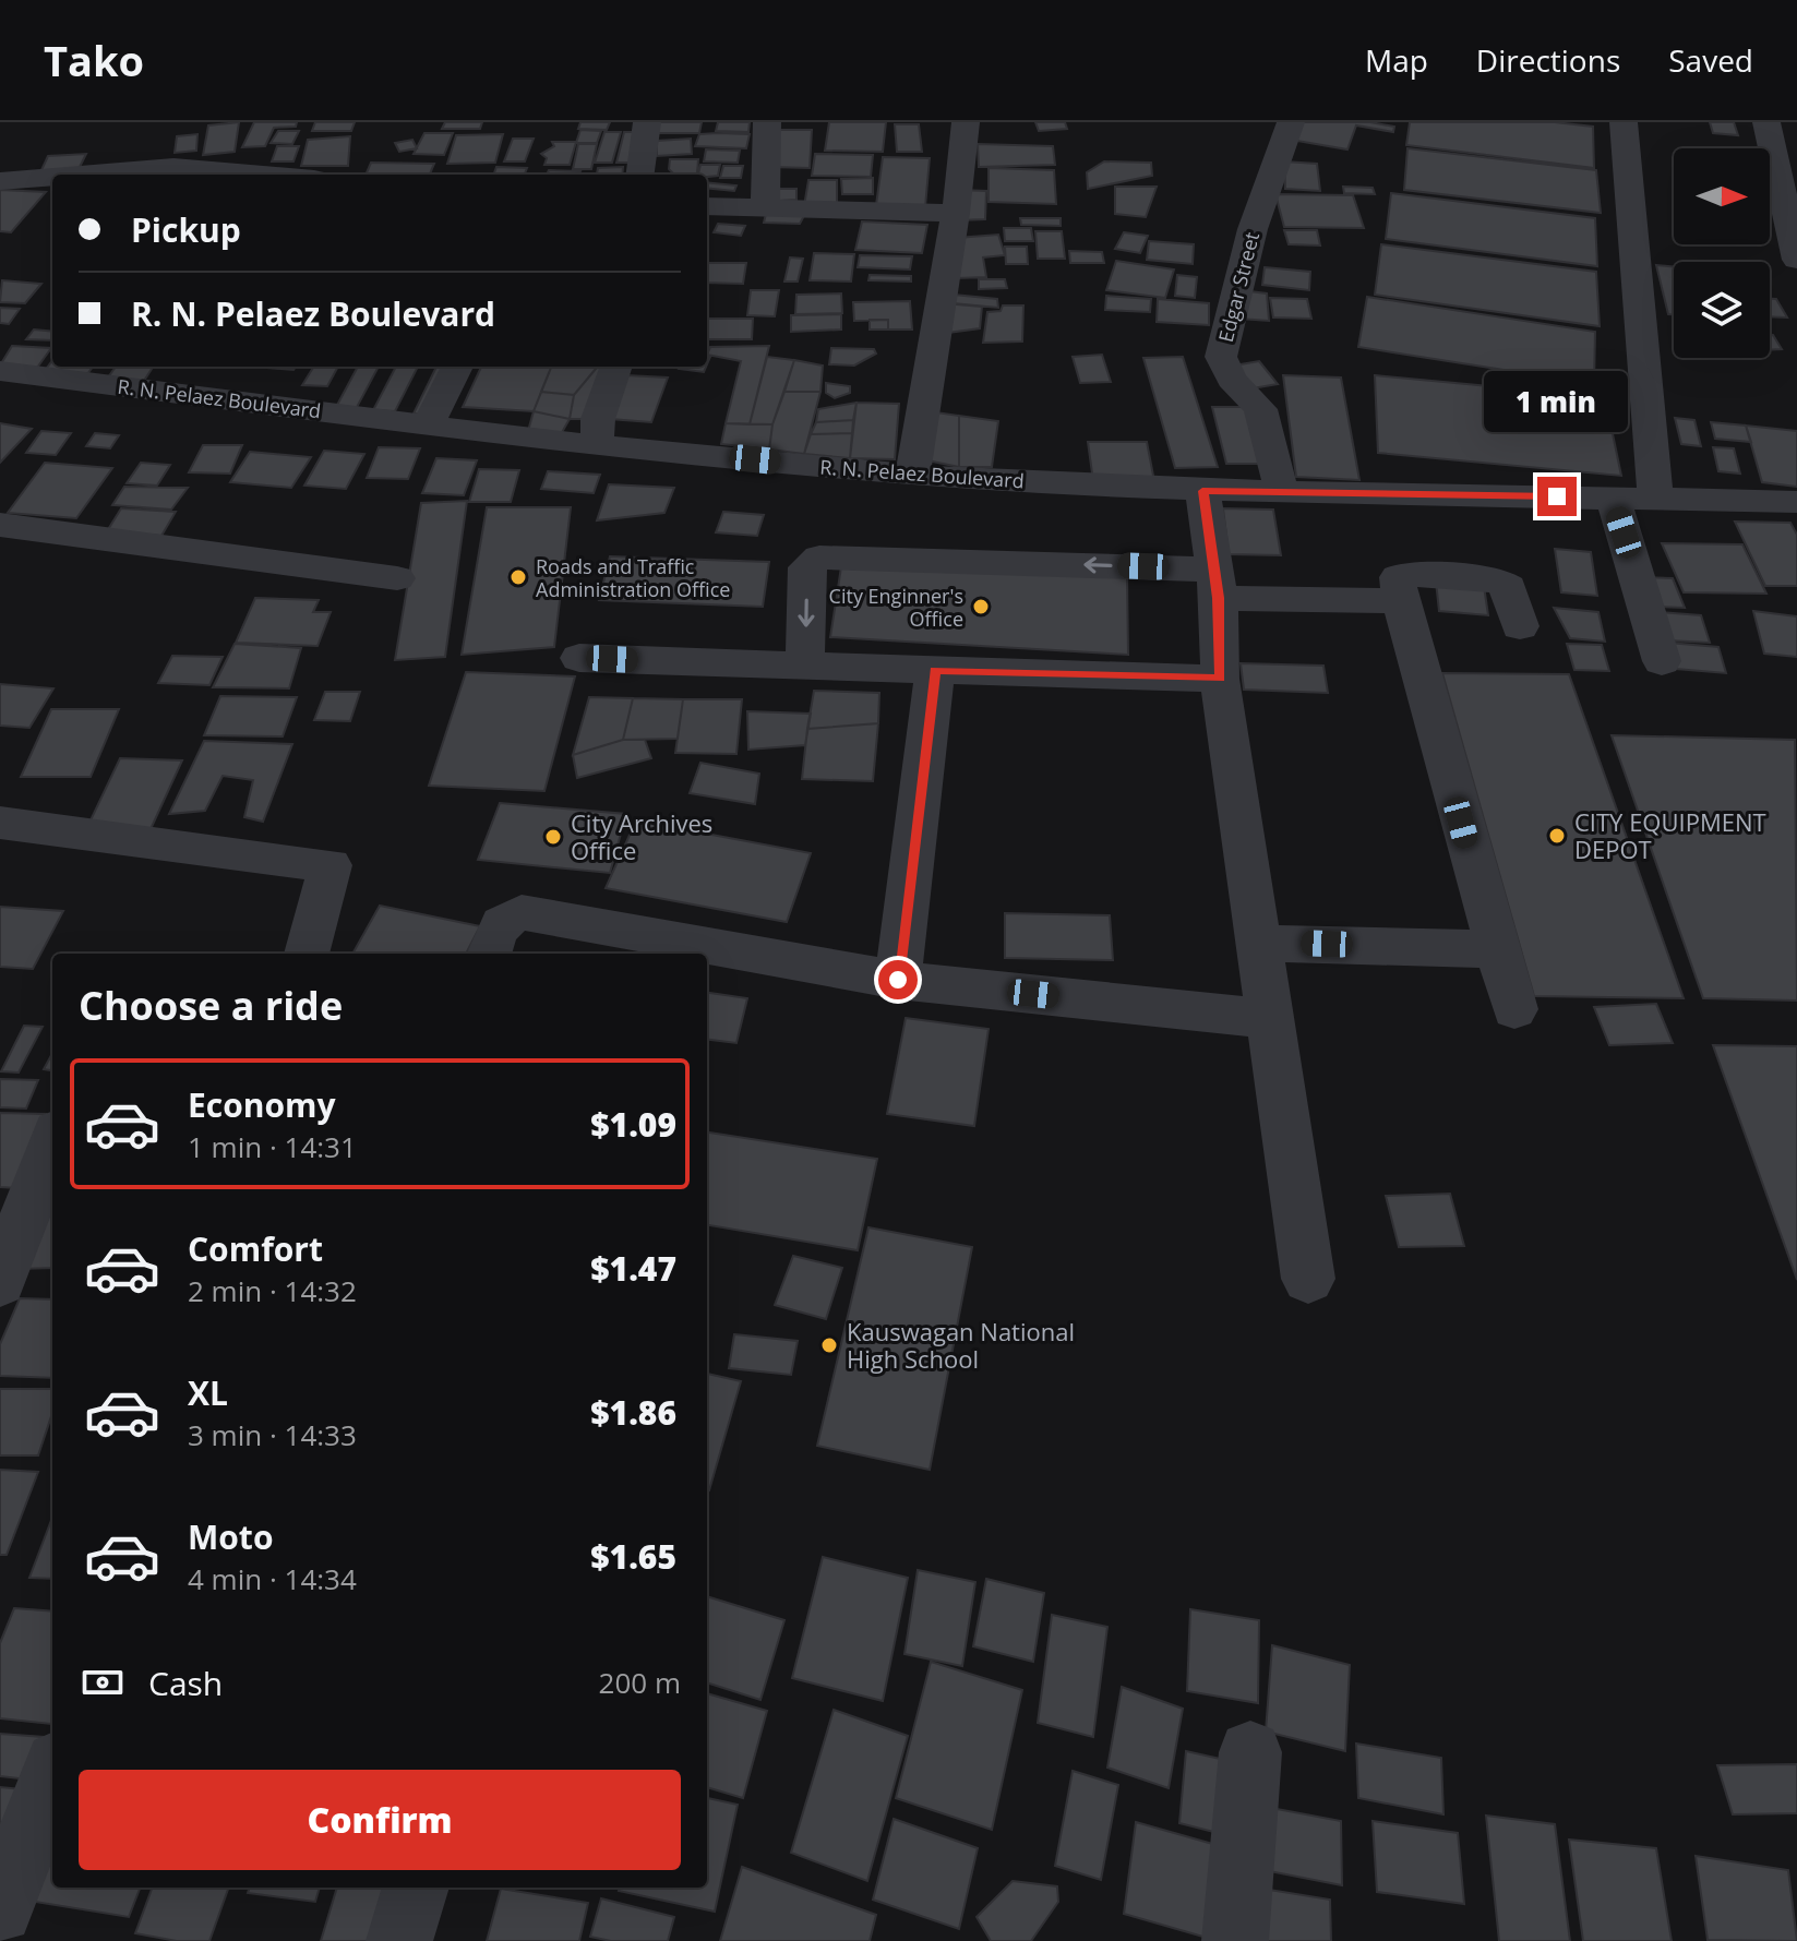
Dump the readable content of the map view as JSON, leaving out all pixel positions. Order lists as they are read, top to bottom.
{
  "streets": {
    "street": ["Edgar Street", "R. N. Pelaez Boulevard"]
  },
  "crossings": [
    ["Edgar Street", "R. N. Pelaez Boulevard"]
  ],
  "places": [
    "Roads and Traffic Administration Office",
    "City Enginner's Office",
    "CITY EQUIPMENT DEPOT",
    "City Archives Office",
    "Kauswagan National High School"
  ],
  "north": "right",
  "page": {
    "header": "Tako",
    "nav": ["Map", "Directions", "Saved"],
    "banner": ["Pickup", "R. N. Pelaez Boulevard"],
    "bubble": "1 min",
    "heading": "Choose a ride",
    "list": [
      {
        "name": "Economy",
        "note": "1 min · 14:31",
        "value": "$1.09"
      },
      {
        "name": "Comfort",
        "note": "2 min · 14:32",
        "value": "$1.47"
      },
      {
        "name": "XL",
        "note": "3 min · 14:33",
        "value": "$1.86"
      },
      {
        "name": "Moto",
        "note": "4 min · 14:34",
        "value": "$1.65"
      }
    ],
    "pay": ["Cash", "200 m"],
    "buttons": "Confirm"
  }
}
